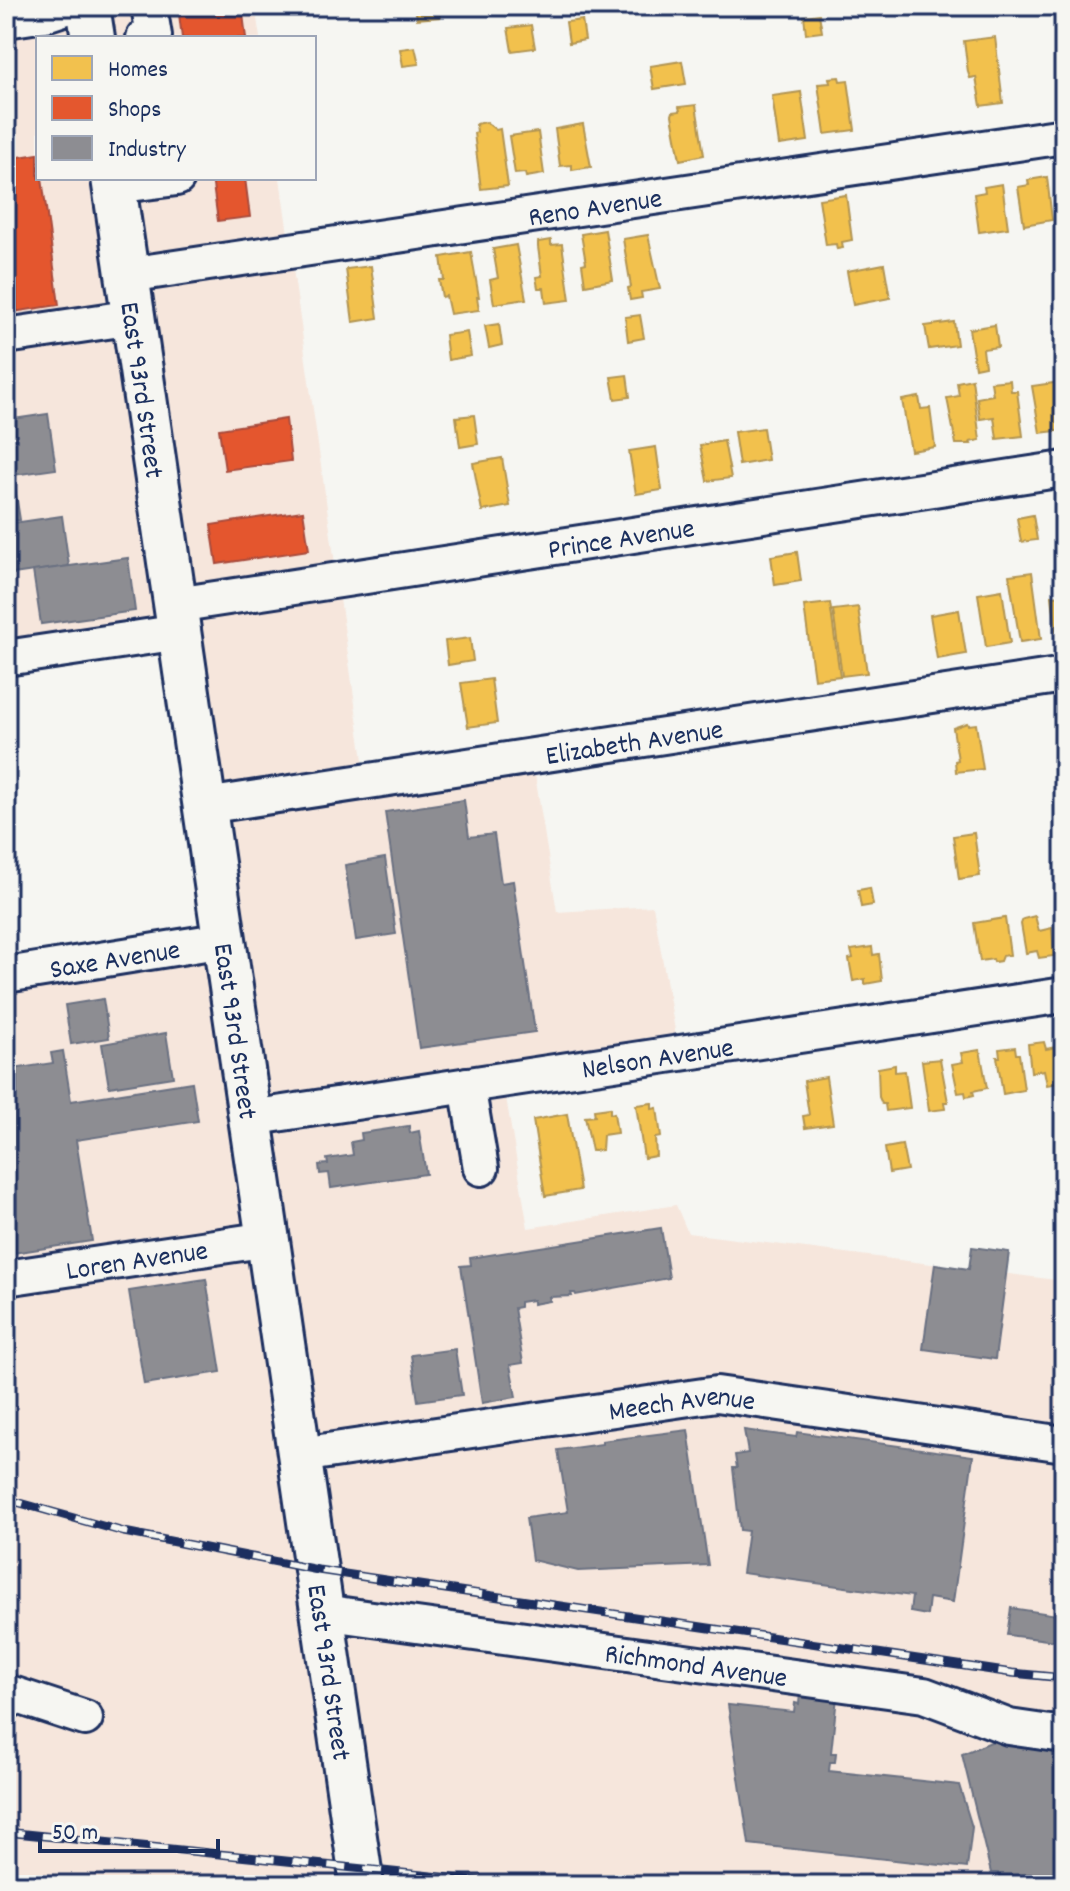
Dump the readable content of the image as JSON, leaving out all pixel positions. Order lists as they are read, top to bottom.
{
  "streets": {
    "main road": ["East 93rd Street"],
    "street": [
      "Reno Avenue",
      "Prince Avenue",
      "Elizabeth Avenue",
      "Saxe Avenue",
      "Nelson Avenue",
      "Loren Avenue",
      "Meech Avenue",
      "Richmond Avenue"
    ]
  },
  "crossings": [
    ["Reno Avenue", "East 93rd Street"],
    ["East 93rd Street", "Prince Avenue"],
    ["East 93rd Street", "Elizabeth Avenue"],
    ["East 93rd Street", "Saxe Avenue"],
    ["East 93rd Street", "Nelson Avenue"],
    ["East 93rd Street", "Loren Avenue"],
    ["East 93rd Street", "Meech Avenue"],
    ["East 93rd Street", "Richmond Avenue"]
  ],
  "legend": ["Homes", "Shops", "Industry"],
  "scale_bar": "50 m"
}
